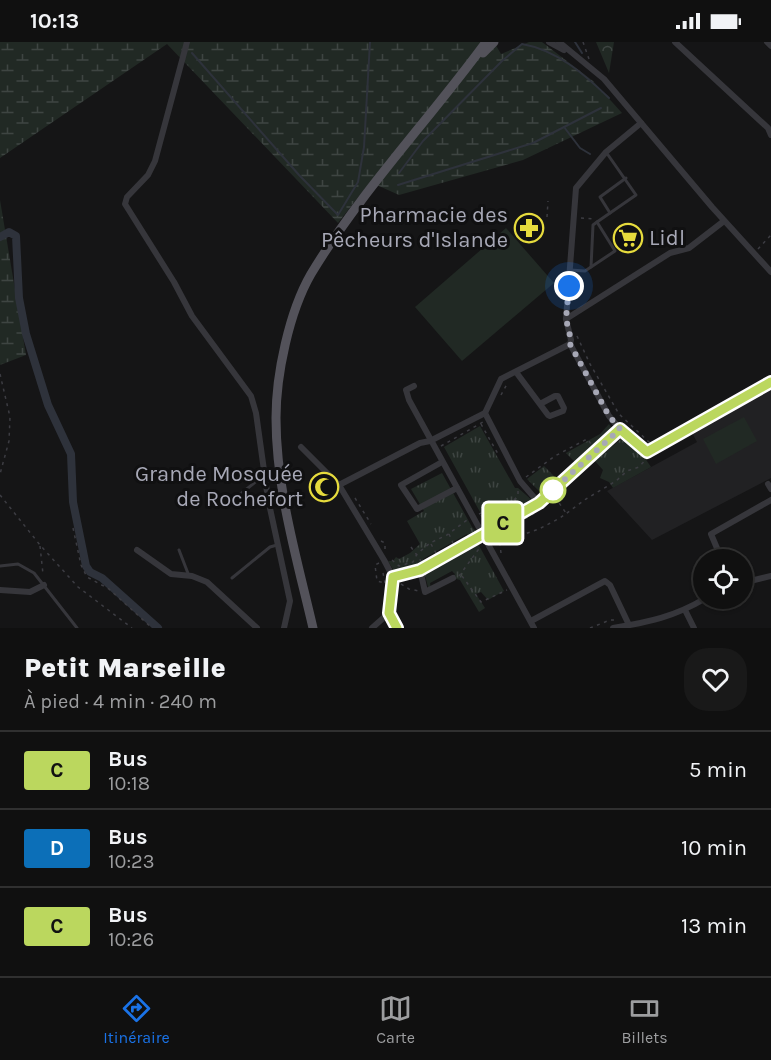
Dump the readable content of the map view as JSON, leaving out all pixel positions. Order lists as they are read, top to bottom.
{
  "places": {
    "pharmacy": ["Pharmacie des Pêcheurs d'Islande"],
    "supermarket": ["Lidl"],
    "mosque": ["Grande Mosquée de Rochefort"]
  },
  "lines": ["bus line C"],
  "page": {
    "status": "10:13",
    "on_map": "C",
    "heading": ["Petit Marseille", "À pied · 4 min · 240 m"],
    "list": [
      {
        "mark": "C",
        "name": "Bus",
        "note": "10:18",
        "value": "5 min"
      },
      {
        "mark": "D",
        "name": "Bus",
        "note": "10:23",
        "value": "10 min"
      },
      {
        "mark": "C",
        "name": "Bus",
        "note": "10:26",
        "value": "13 min"
      }
    ],
    "tabs": ["Itinéraire", "Carte", "Billets"]
  }
}
